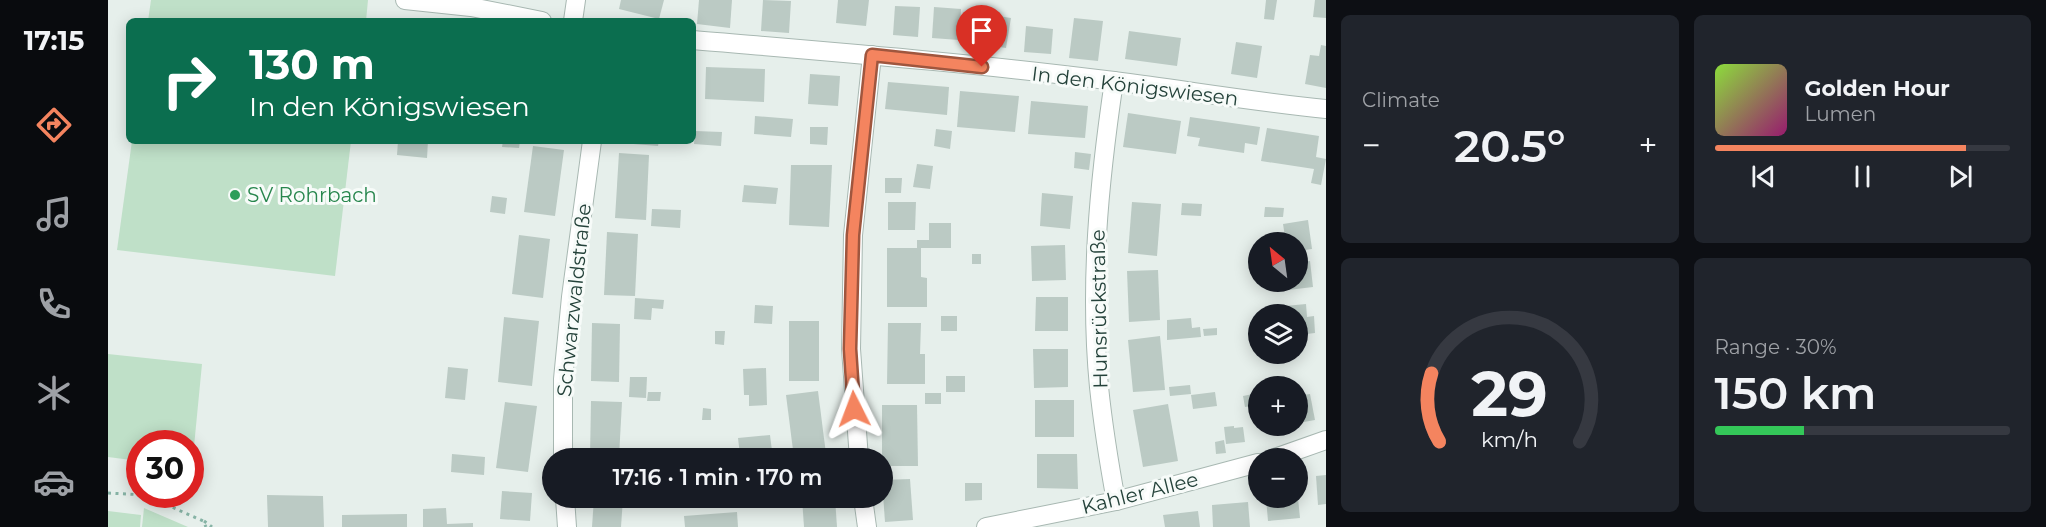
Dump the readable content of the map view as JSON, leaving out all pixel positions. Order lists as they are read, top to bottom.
{
  "streets": {
    "street": [
      "In den Königswiesen",
      "Schwarzwaldstraße",
      "Hunsrückstraße",
      "Kahler Allee"
    ]
  },
  "crossings": [
    ["In den Königswiesen", "Hunsrückstraße"],
    ["Hunsrückstraße", "Kahler Allee"]
  ],
  "places": ["SV Rohrbach"],
  "north": "top left",
  "page": {
    "tabs": "17:15",
    "tile": [
      "Climate",
      ["Range · 30%", "150 km"]
    ],
    "turn": ["130 m", "In den Königswiesen"],
    "song": ["Golden Hour", "Lumen"],
    "heat": ["−", "20.5°", "+"],
    "map_buttons": ["+", "−"],
    "limit": "30",
    "trip": "17:16 · 1 min · 170 m",
    "gauge": ["29", "km/h"]
  }
}
